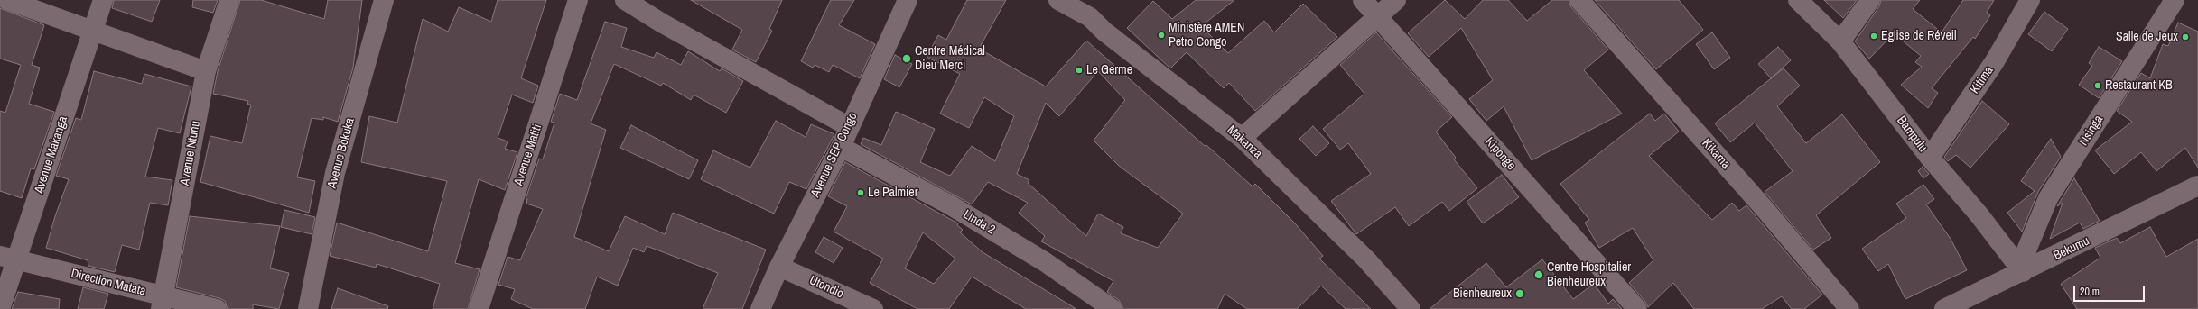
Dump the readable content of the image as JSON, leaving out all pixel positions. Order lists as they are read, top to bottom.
{
  "streets": {
    "street": [
      "Kitima",
      "Nsinga",
      "Bampulu",
      "Makanza",
      "Avenue Ntunu",
      "Avenue Bokuka",
      "Kiponge",
      "Kikama",
      "Avenue Makanga",
      "Avenue Matiti",
      "Avenue SEP Congo",
      "Linda 2",
      "Bekumu",
      "Direction Matata",
      "Utondio"
    ]
  },
  "crossings": [
    ["Kitima", "Bampulu"],
    ["Nsinga", "Bampulu"],
    ["Nsinga", "Bekumu"],
    ["Bampulu", "Bekumu"],
    ["Avenue Ntunu", "Direction Matata"],
    ["Avenue Makanga", "Direction Matata"],
    ["Avenue SEP Congo", "Linda 2"],
    ["Avenue SEP Congo", "Utondio"]
  ],
  "places": [
    "Ministère AMEN Petro Congo",
    "Eglise de Réveil",
    "Salle de Jeux",
    "Centre Médical Dieu Merci",
    "Le Germe",
    "Restaurant KB",
    "Le Palmier",
    "Centre Hospitalier Bienheureux",
    "Bienheureux"
  ],
  "scale_bar": "20 m"
}
